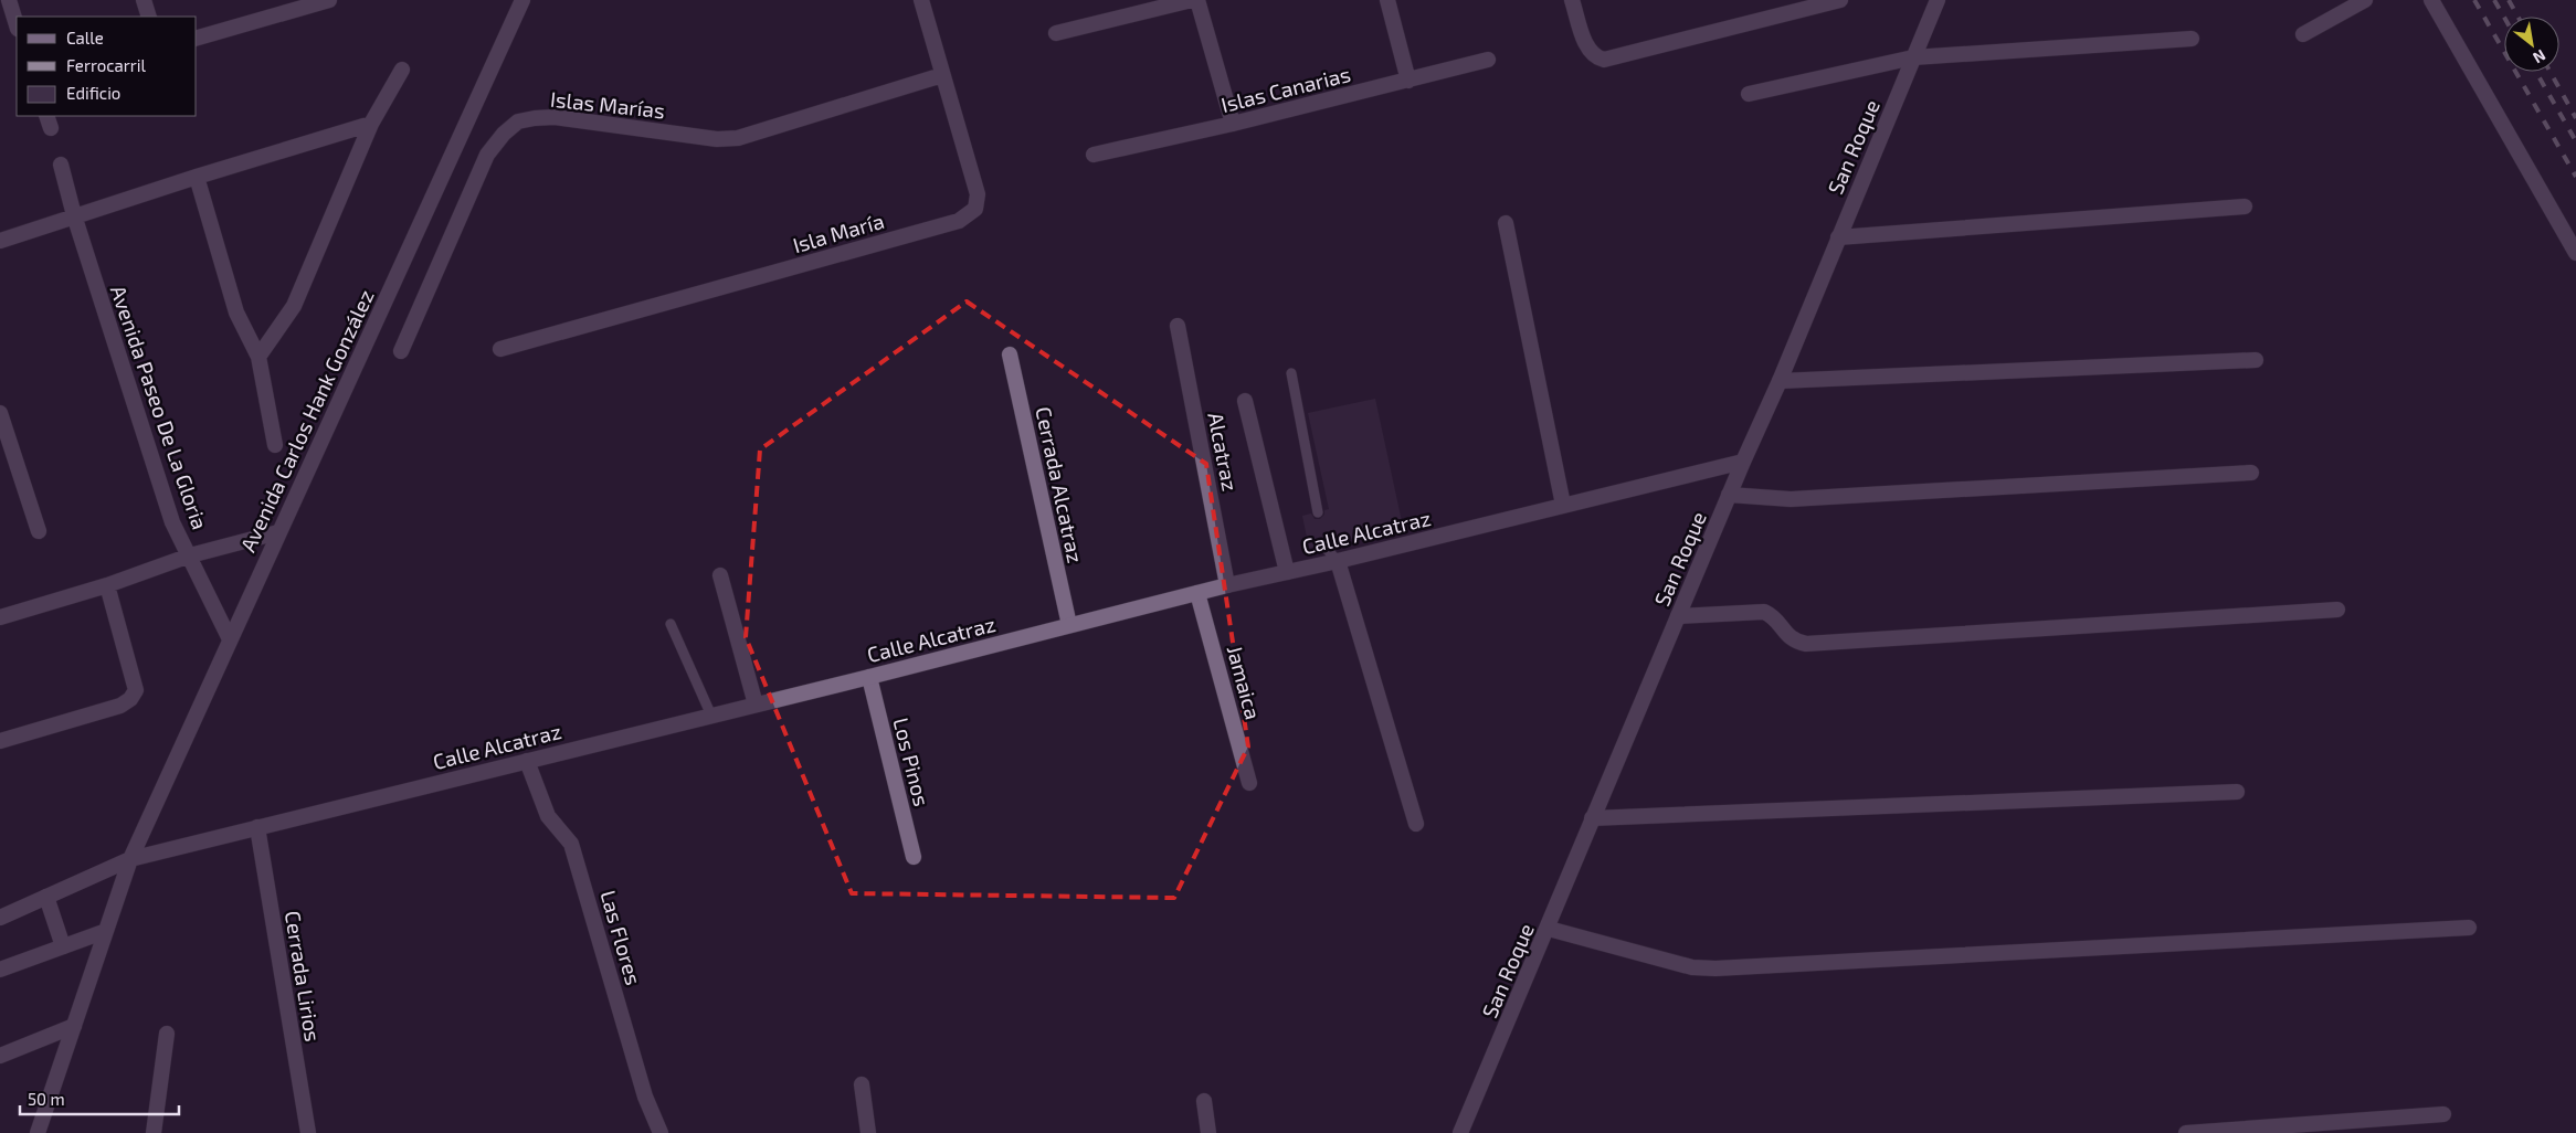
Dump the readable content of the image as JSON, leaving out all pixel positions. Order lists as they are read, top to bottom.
{
  "streets": {
    "street": [
      "Islas Canarias",
      "Islas Marías",
      "San Roque",
      "Isla María",
      "Avenida Paseo De La Gloria",
      "Avenida Carlos Hank González",
      "Alcatraz",
      "Cerrada Alcatraz",
      "Calle Alcatraz",
      "Jamaica",
      "Los Pinos",
      "Las Flores",
      "Cerrada Lirios"
    ]
  },
  "crossings": [
    ["Islas Marías", "Isla María"],
    ["San Roque", "Calle Alcatraz"],
    ["Avenida Paseo De La Gloria", "Avenida Carlos Hank González"],
    ["Avenida Carlos Hank González", "Calle Alcatraz"],
    ["Alcatraz", "Calle Alcatraz"],
    ["Cerrada Alcatraz", "Calle Alcatraz"],
    ["Calle Alcatraz", "Jamaica"],
    ["Calle Alcatraz", "Los Pinos"],
    ["Calle Alcatraz", "Las Flores"],
    ["Calle Alcatraz", "Cerrada Lirios"]
  ],
  "legend": ["Calle", "Ferrocarril", "Edificio"],
  "scale_bar": "50 m",
  "north": "bottom right"
}
